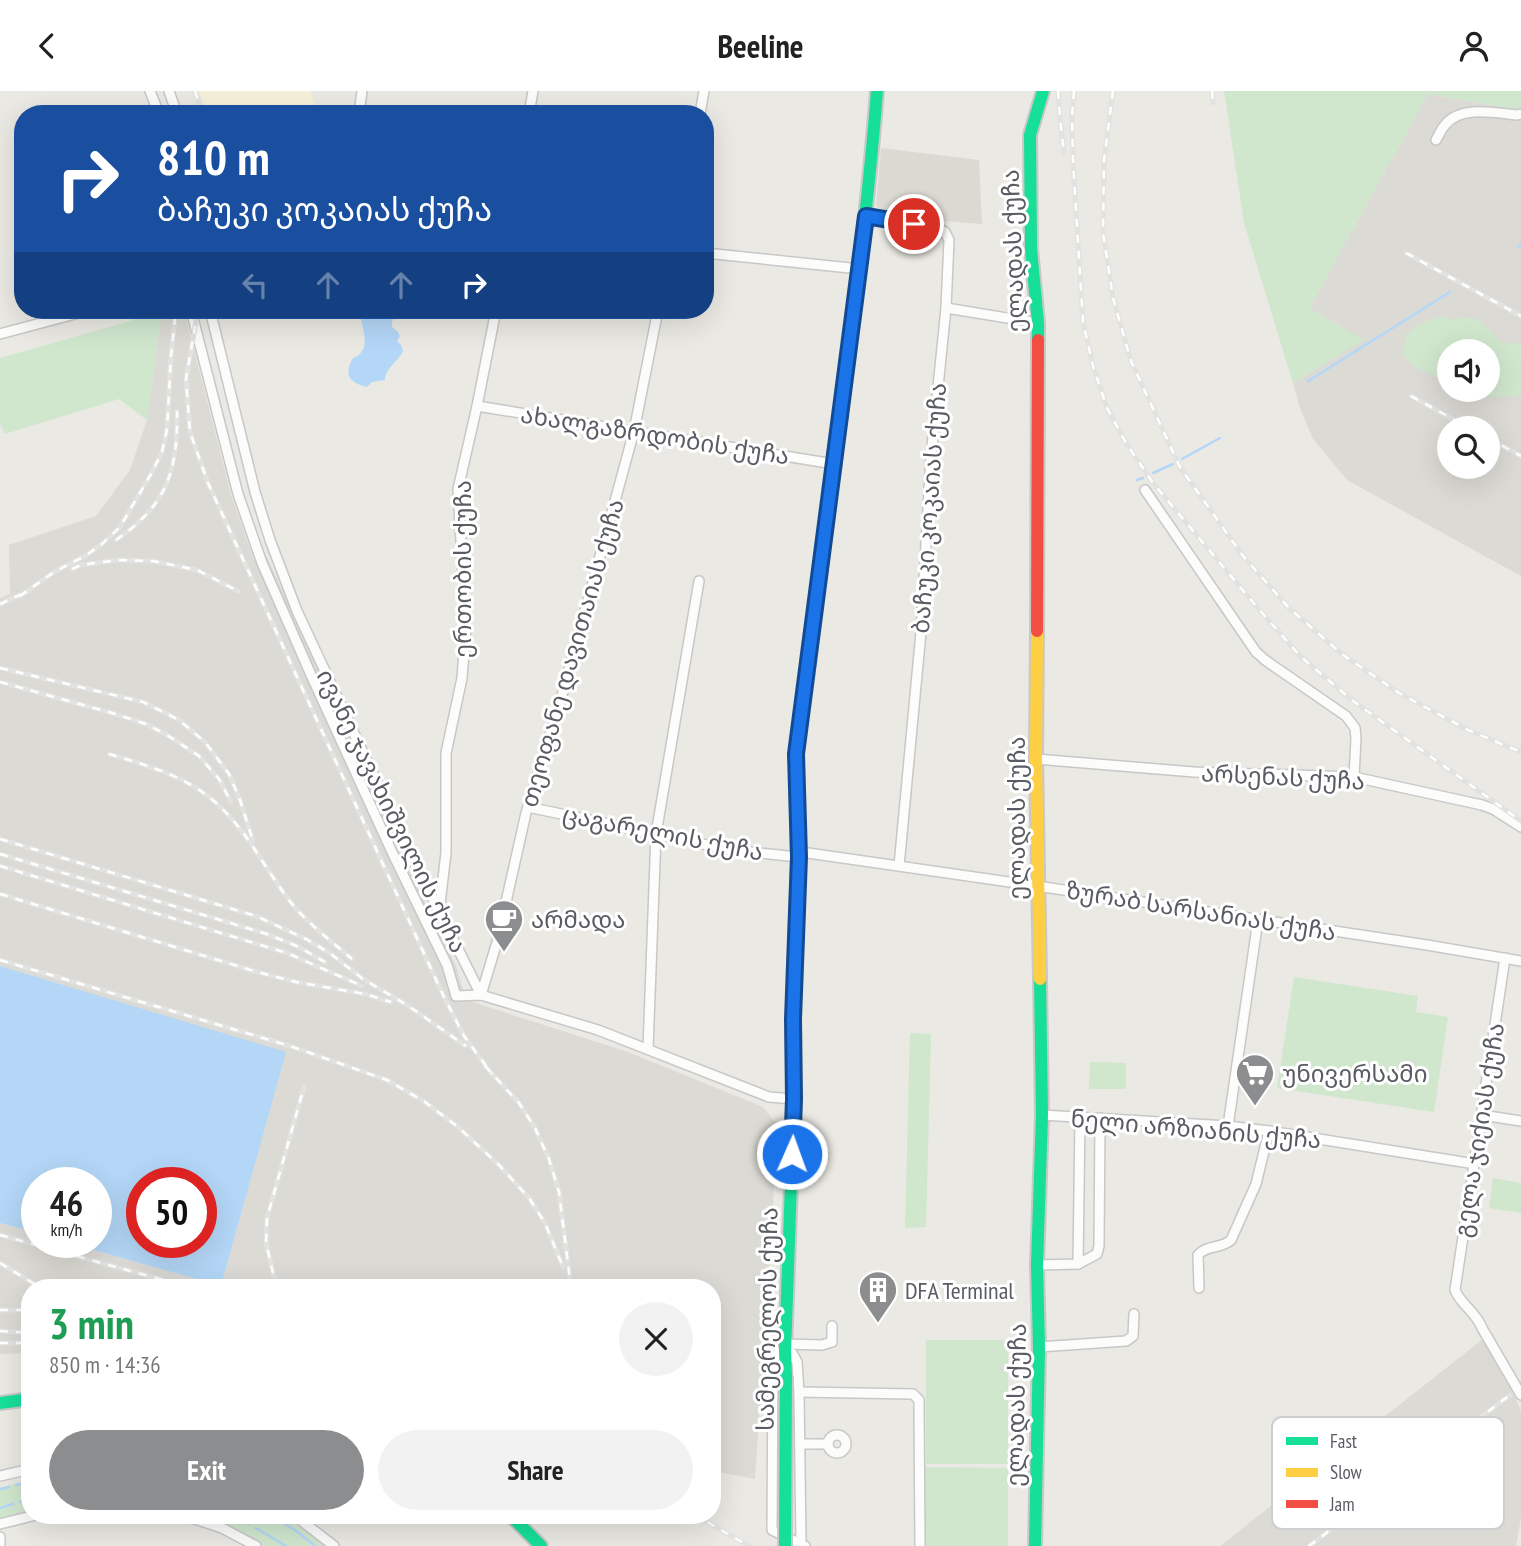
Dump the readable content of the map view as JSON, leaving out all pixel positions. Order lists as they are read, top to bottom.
{
  "streets": {
    "street": [
      "ელადას ქუჩა",
      "ახალგაზრდობის ქუჩა",
      "ბაჩუკი კოკაიას ქუჩა",
      "ერთობის ქუჩა",
      "თეოფანე დავითაიას ქუჩა",
      "არსენას ქუჩა",
      "ივანე ჯავახიშვილის ქუჩა",
      "ცაგარელის ქუჩა",
      "ზურაბ სარსანიას ქუჩა",
      "ნელი არზიანის ქუჩა",
      "გელა ჯიქიას ქუჩა",
      "სამეგრელოს ქუჩა"
    ]
  },
  "crossings": [
    ["ელადას ქუჩა", "არსენას ქუჩა"],
    ["ელადას ქუჩა", "ზურაბ სარსანიას ქუჩა"],
    ["ელადას ქუჩა", "ნელი არზიანის ქუჩა"],
    ["ახალგაზრდობის ქუჩა", "ერთობის ქუჩა"],
    ["ახალგაზრდობის ქუჩა", "თეოფანე დავითაიას ქუჩა"],
    ["ახალგაზრდობის ქუჩა", "სამეგრელოს ქუჩა"],
    ["ბაჩუკი კოკაიას ქუჩა", "ზურაბ სარსანიას ქუჩა"],
    ["ბაჩუკი კოკაიას ქუჩა", "სამეგრელოს ქუჩა"],
    ["ერთობის ქუჩა", "ივანე ჯავახიშვილის ქუჩა"],
    ["თეოფანე დავითაიას ქუჩა", "ივანე ჯავახიშვილის ქუჩა"],
    ["თეოფანე დავითაიას ქუჩა", "ცაგარელის ქუჩა"],
    ["ცაგარელის ქუჩა", "ზურაბ სარსანიას ქუჩა"],
    ["ცაგარელის ქუჩა", "სამეგრელოს ქუჩა"],
    ["ზურაბ სარსანიას ქუჩა", "გელა ჯიქიას ქუჩა"],
    ["ზურაბ სარსანიას ქუჩა", "სამეგრელოს ქუჩა"],
    ["ნელი არზიანის ქუჩა", "გელა ჯიქიას ქუჩა"]
  ],
  "places": {
    "cafe": ["არმადა"],
    "supermarket": ["უნივერსამი"],
    "building": ["DFA Terminal"]
  },
  "legend": ["Fast", "Slow", "Jam"],
  "page": {
    "header": "Beeline",
    "turn": ["810 m", "ბაჩუკი კოკაიას ქუჩა"],
    "speed": "46 km/h",
    "limit": "50",
    "heading": ["3 min", "850 m · 14:36"],
    "buttons": ["Exit", "Share"]
  }
}
